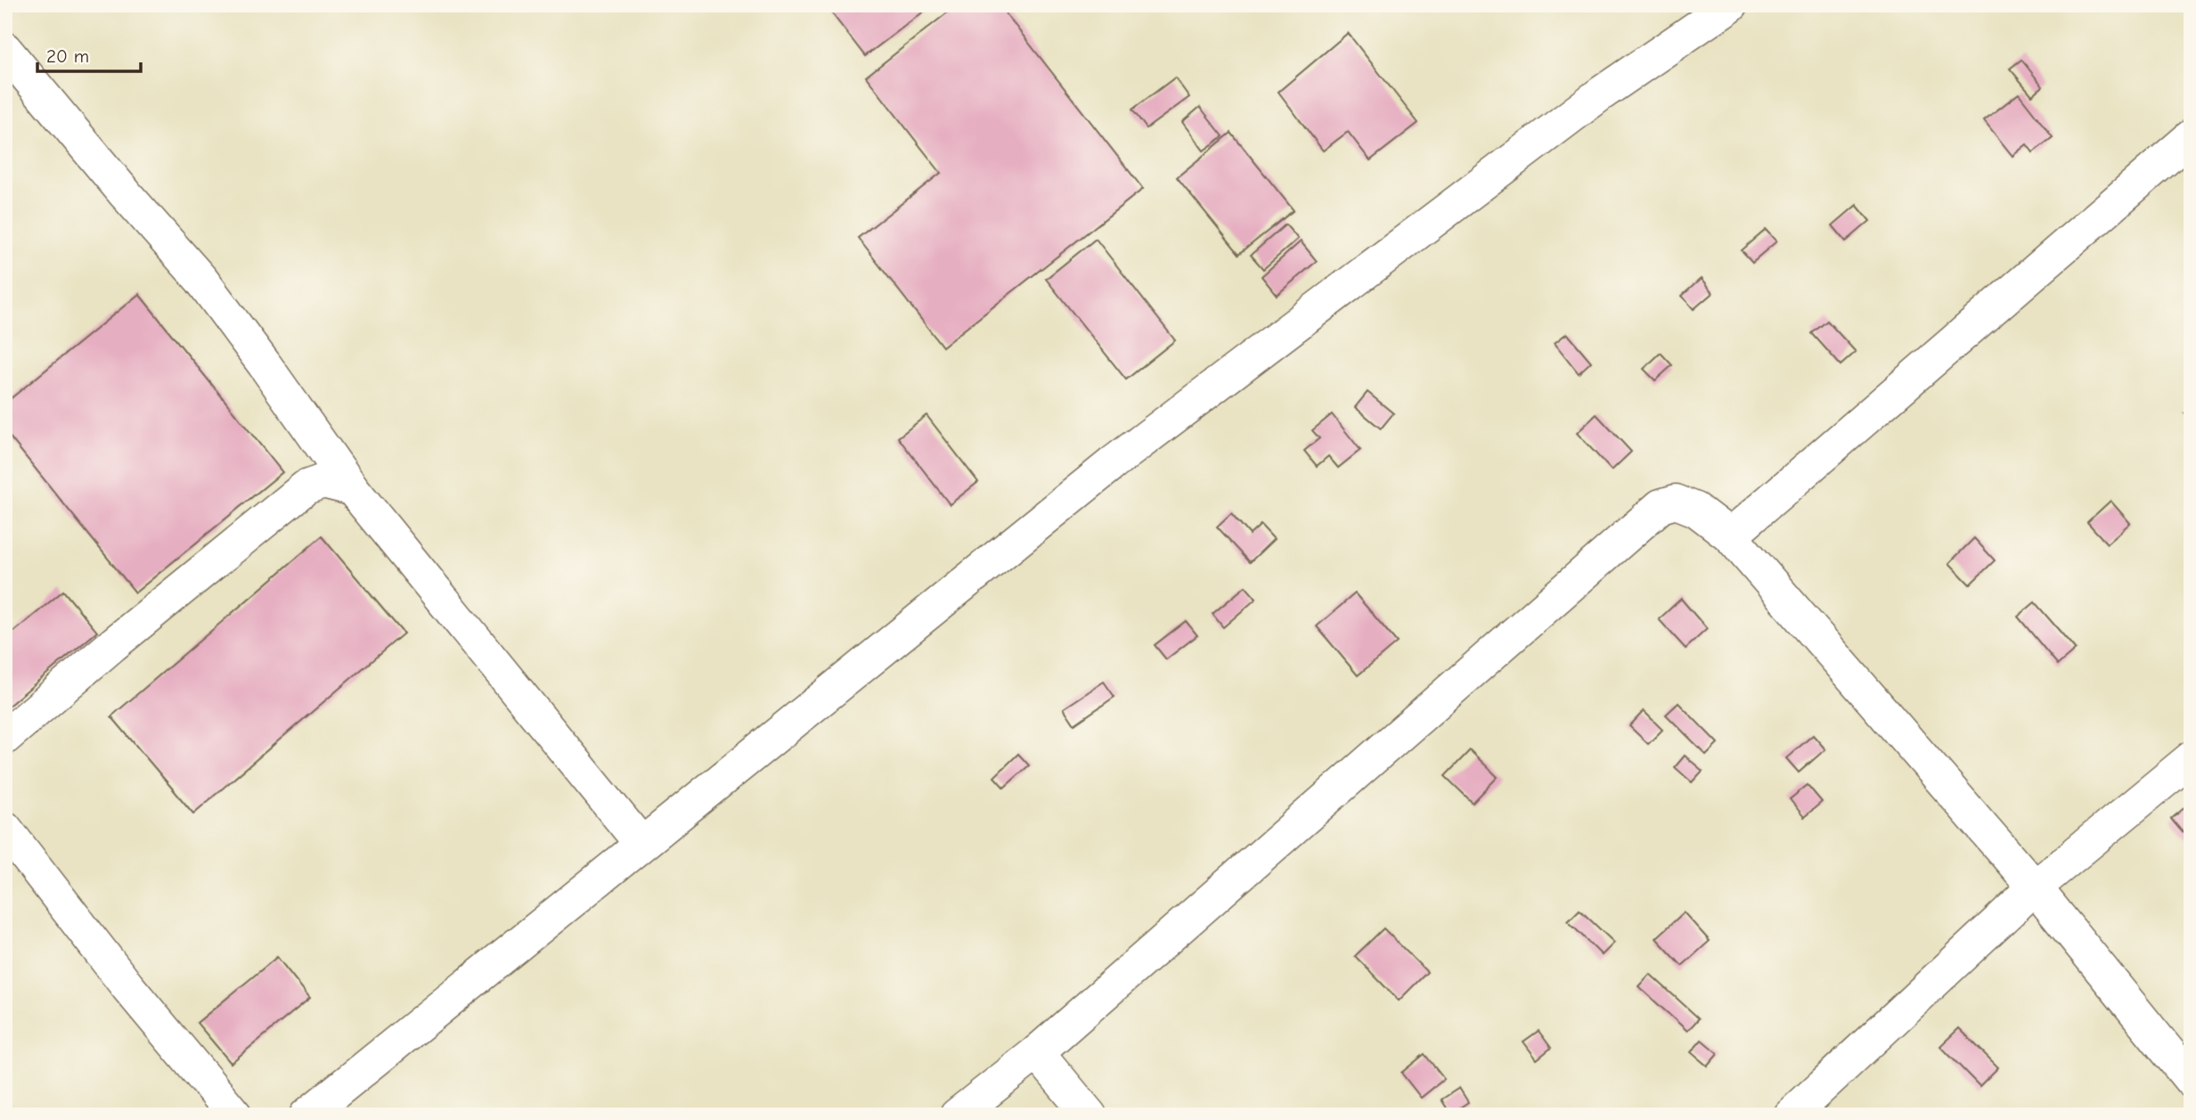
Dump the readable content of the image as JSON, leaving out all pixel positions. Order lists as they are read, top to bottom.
{
  "scale_bar": "20 m"
}
